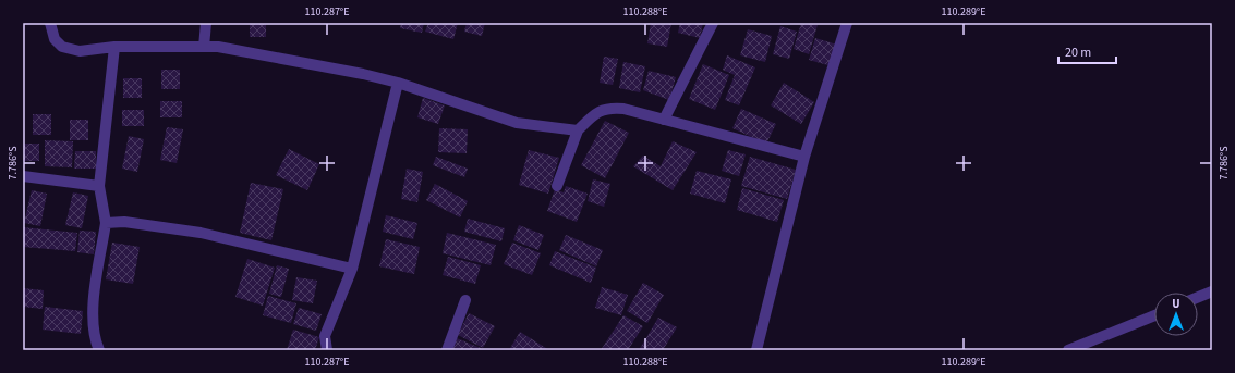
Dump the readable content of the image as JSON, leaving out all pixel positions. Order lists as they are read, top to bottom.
{
  "scale_bar": "20 m",
  "north": "top",
  "coordinates": [
    "110.287°E",
    "110.288°E",
    "110.289°E",
    "7.786°S"
  ]
}
